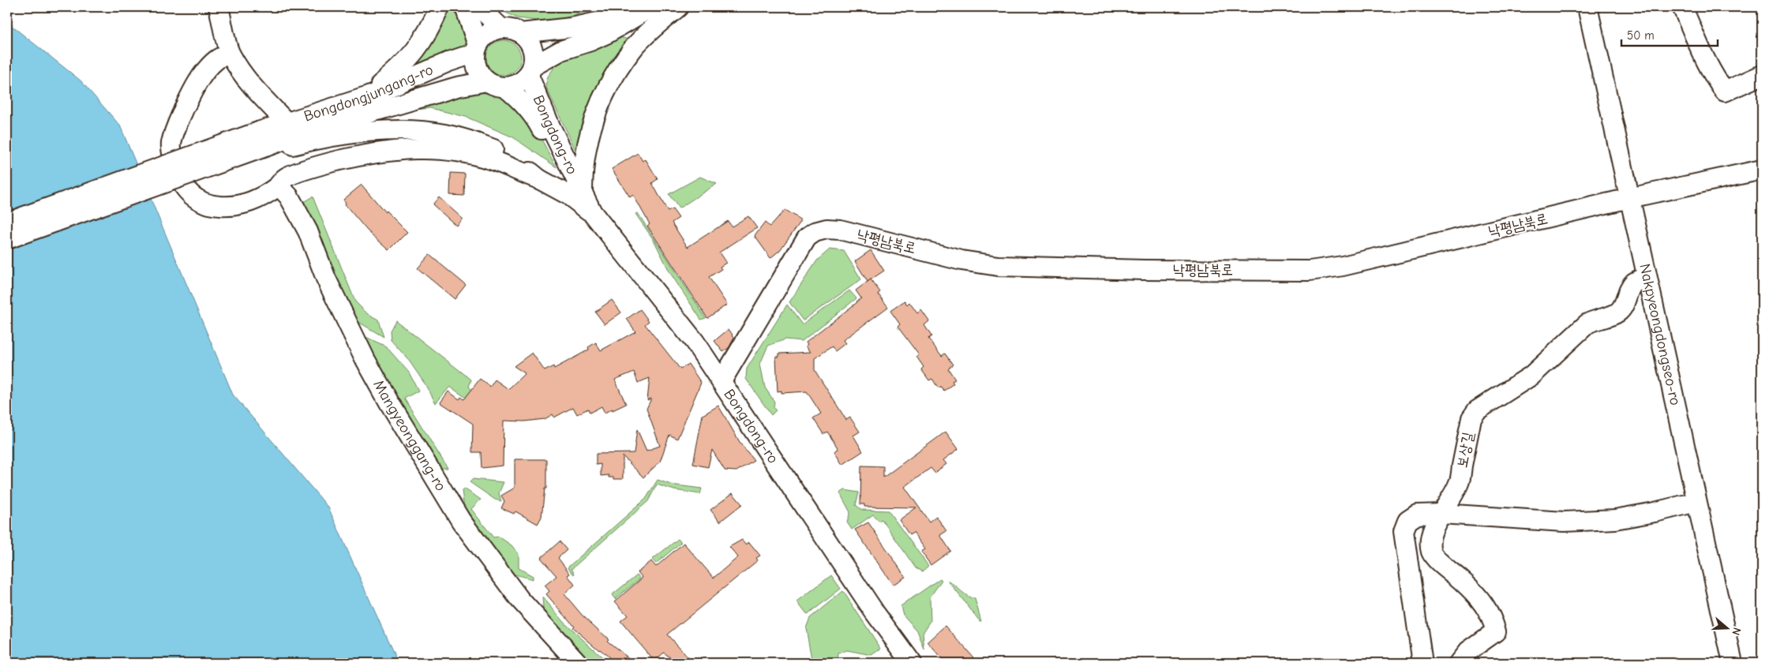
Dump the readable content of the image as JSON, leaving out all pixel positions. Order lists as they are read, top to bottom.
{
  "streets": {
    "street": [
      "Bongdongjungang-ro",
      "Bongdong-ro",
      "낙평남북로",
      "Nakpyeongdongseo-ro",
      "Mangyeonggang-ro",
      "보상길"
    ]
  },
  "crossings": [
    ["Bongdongjungang-ro", "Bongdong-ro"],
    ["Bongdongjungang-ro", "Mangyeonggang-ro"],
    ["Bongdong-ro", "낙평남북로"],
    ["낙평남북로", "Nakpyeongdongseo-ro"],
    ["Nakpyeongdongseo-ro", "보상길"]
  ],
  "scale_bar": "50 m",
  "north": "right"
}
